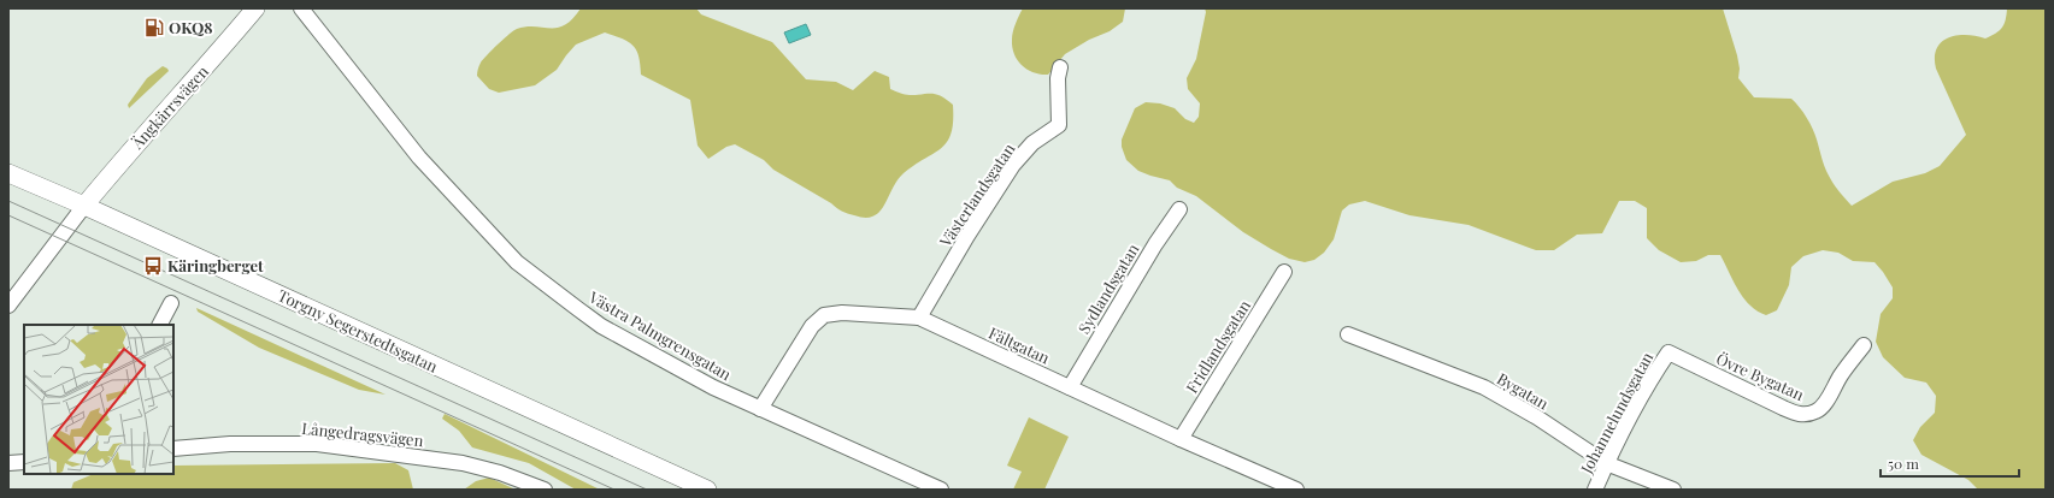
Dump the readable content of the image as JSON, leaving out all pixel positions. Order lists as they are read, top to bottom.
{
  "streets": {
    "street": [
      "Ängkärrsvägen",
      "Västerlandsgatan",
      "Sydlandsgatan",
      "Torgny Segerstedtsgatan",
      "Västra Palmgrensgatan",
      "Fältgatan",
      "Fridlandsgatan",
      "Övre Bygatan",
      "Bygatan",
      "Johannelundsgatan",
      "Långedragsvägen"
    ]
  },
  "crossings": [
    ["Ängkärrsvägen", "Torgny Segerstedtsgatan"],
    ["Västerlandsgatan", "Fältgatan"],
    ["Sydlandsgatan", "Fältgatan"],
    ["Västra Palmgrensgatan", "Fältgatan"],
    ["Fältgatan", "Fridlandsgatan"],
    ["Övre Bygatan", "Johannelundsgatan"],
    ["Bygatan", "Johannelundsgatan"]
  ],
  "places": {
    "fuel station": ["OKQ8"],
    "bus stop": ["Käringberget"]
  },
  "scale_bar": "50 m"
}
